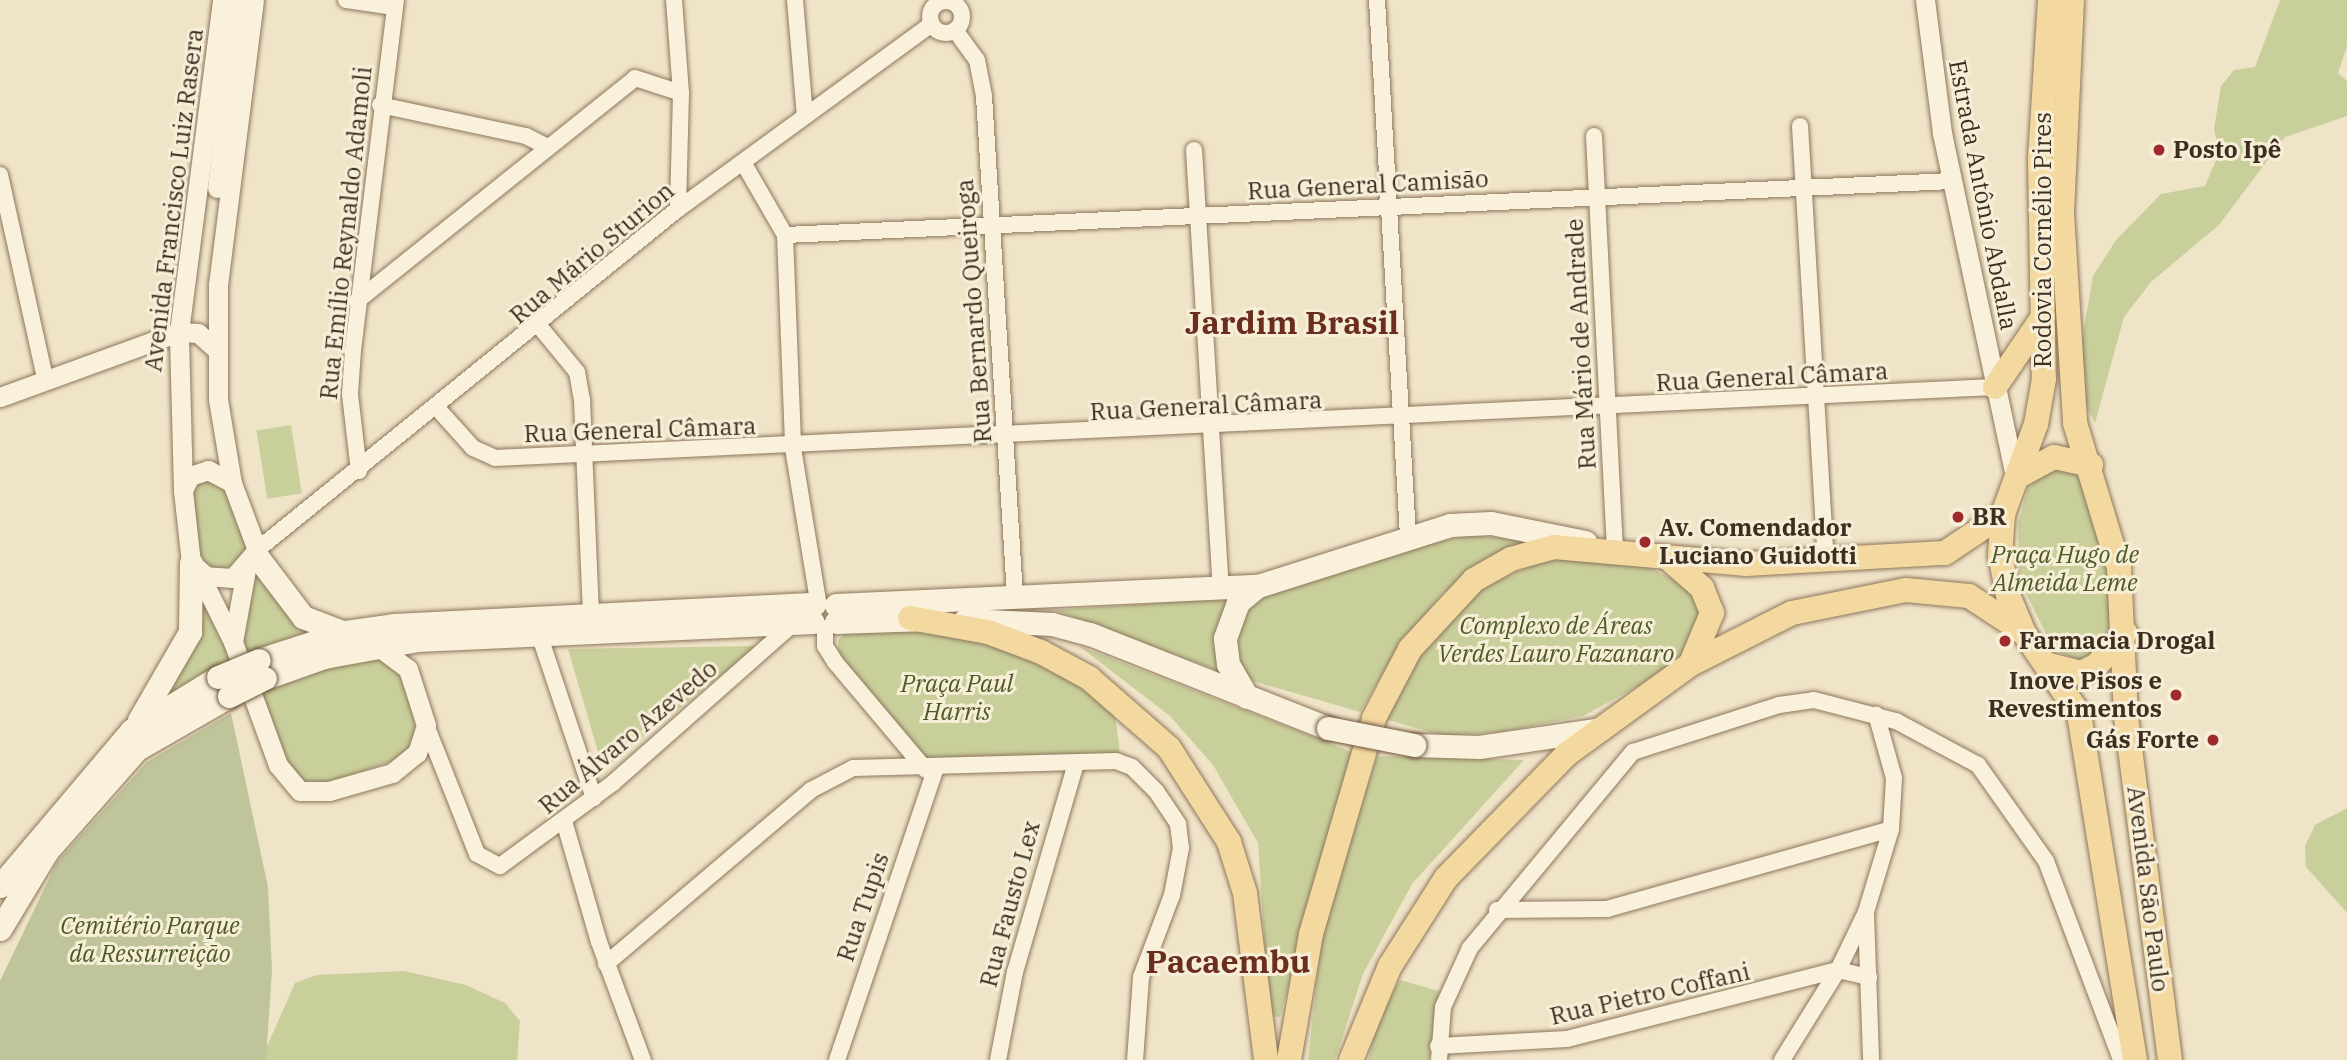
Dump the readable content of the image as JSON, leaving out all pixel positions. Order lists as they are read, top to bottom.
{
  "streets": {
    "main road": ["Rodovia Cornélio Pires", "Avenida São Paulo"],
    "street": [
      "Rua General Camisão",
      "Estrada Antônio Abdalla",
      "Avenida Francisco Luiz Rasera",
      "Rua Emílio Reynaldo Adamoli",
      "Rua Mário Sturion",
      "Rua Bernardo Queiroga",
      "Rua Mário de Andrade",
      "Rua General Câmara",
      "Rua Álvaro Azevedo",
      "Rua Fausto Lex",
      "Rua Tupis",
      "Rua Pietro Coffani"
    ]
  },
  "crossings": [
    ["Rua General Camisão", "Estrada Antônio Abdalla"],
    ["Rua General Camisão", "Rua Bernardo Queiroga"],
    ["Rua General Camisão", "Rua Mário de Andrade"],
    ["Estrada Antônio Abdalla", "Rodovia Cornélio Pires"],
    ["Estrada Antônio Abdalla", "Rua General Câmara"],
    ["Rua Emílio Reynaldo Adamoli", "Rua Mário Sturion"],
    ["Rodovia Cornélio Pires", "Avenida São Paulo"],
    ["Rua Mário Sturion", "Rua Bernardo Queiroga"],
    ["Rua Mário Sturion", "Rua General Câmara"],
    ["Rua Bernardo Queiroga", "Rua General Câmara"],
    ["Rua Mário de Andrade", "Rua General Câmara"]
  ],
  "districts": ["Jardim Brasil", "Pacaembu"],
  "parks": [
    "Praça Hugo de Almeida Leme",
    "Complexo de Áreas Verdes Lauro Fazanaro",
    "Praça Paul Harris",
    "Cemitério Parque da Ressurreição"
  ],
  "places": [
    "Posto Ipê",
    "BR",
    "Av. Comendador Luciano Guidotti",
    "Farmacia Drogal",
    "Inove Pisos e Revestimentos",
    "Gás Forte"
  ]
}
